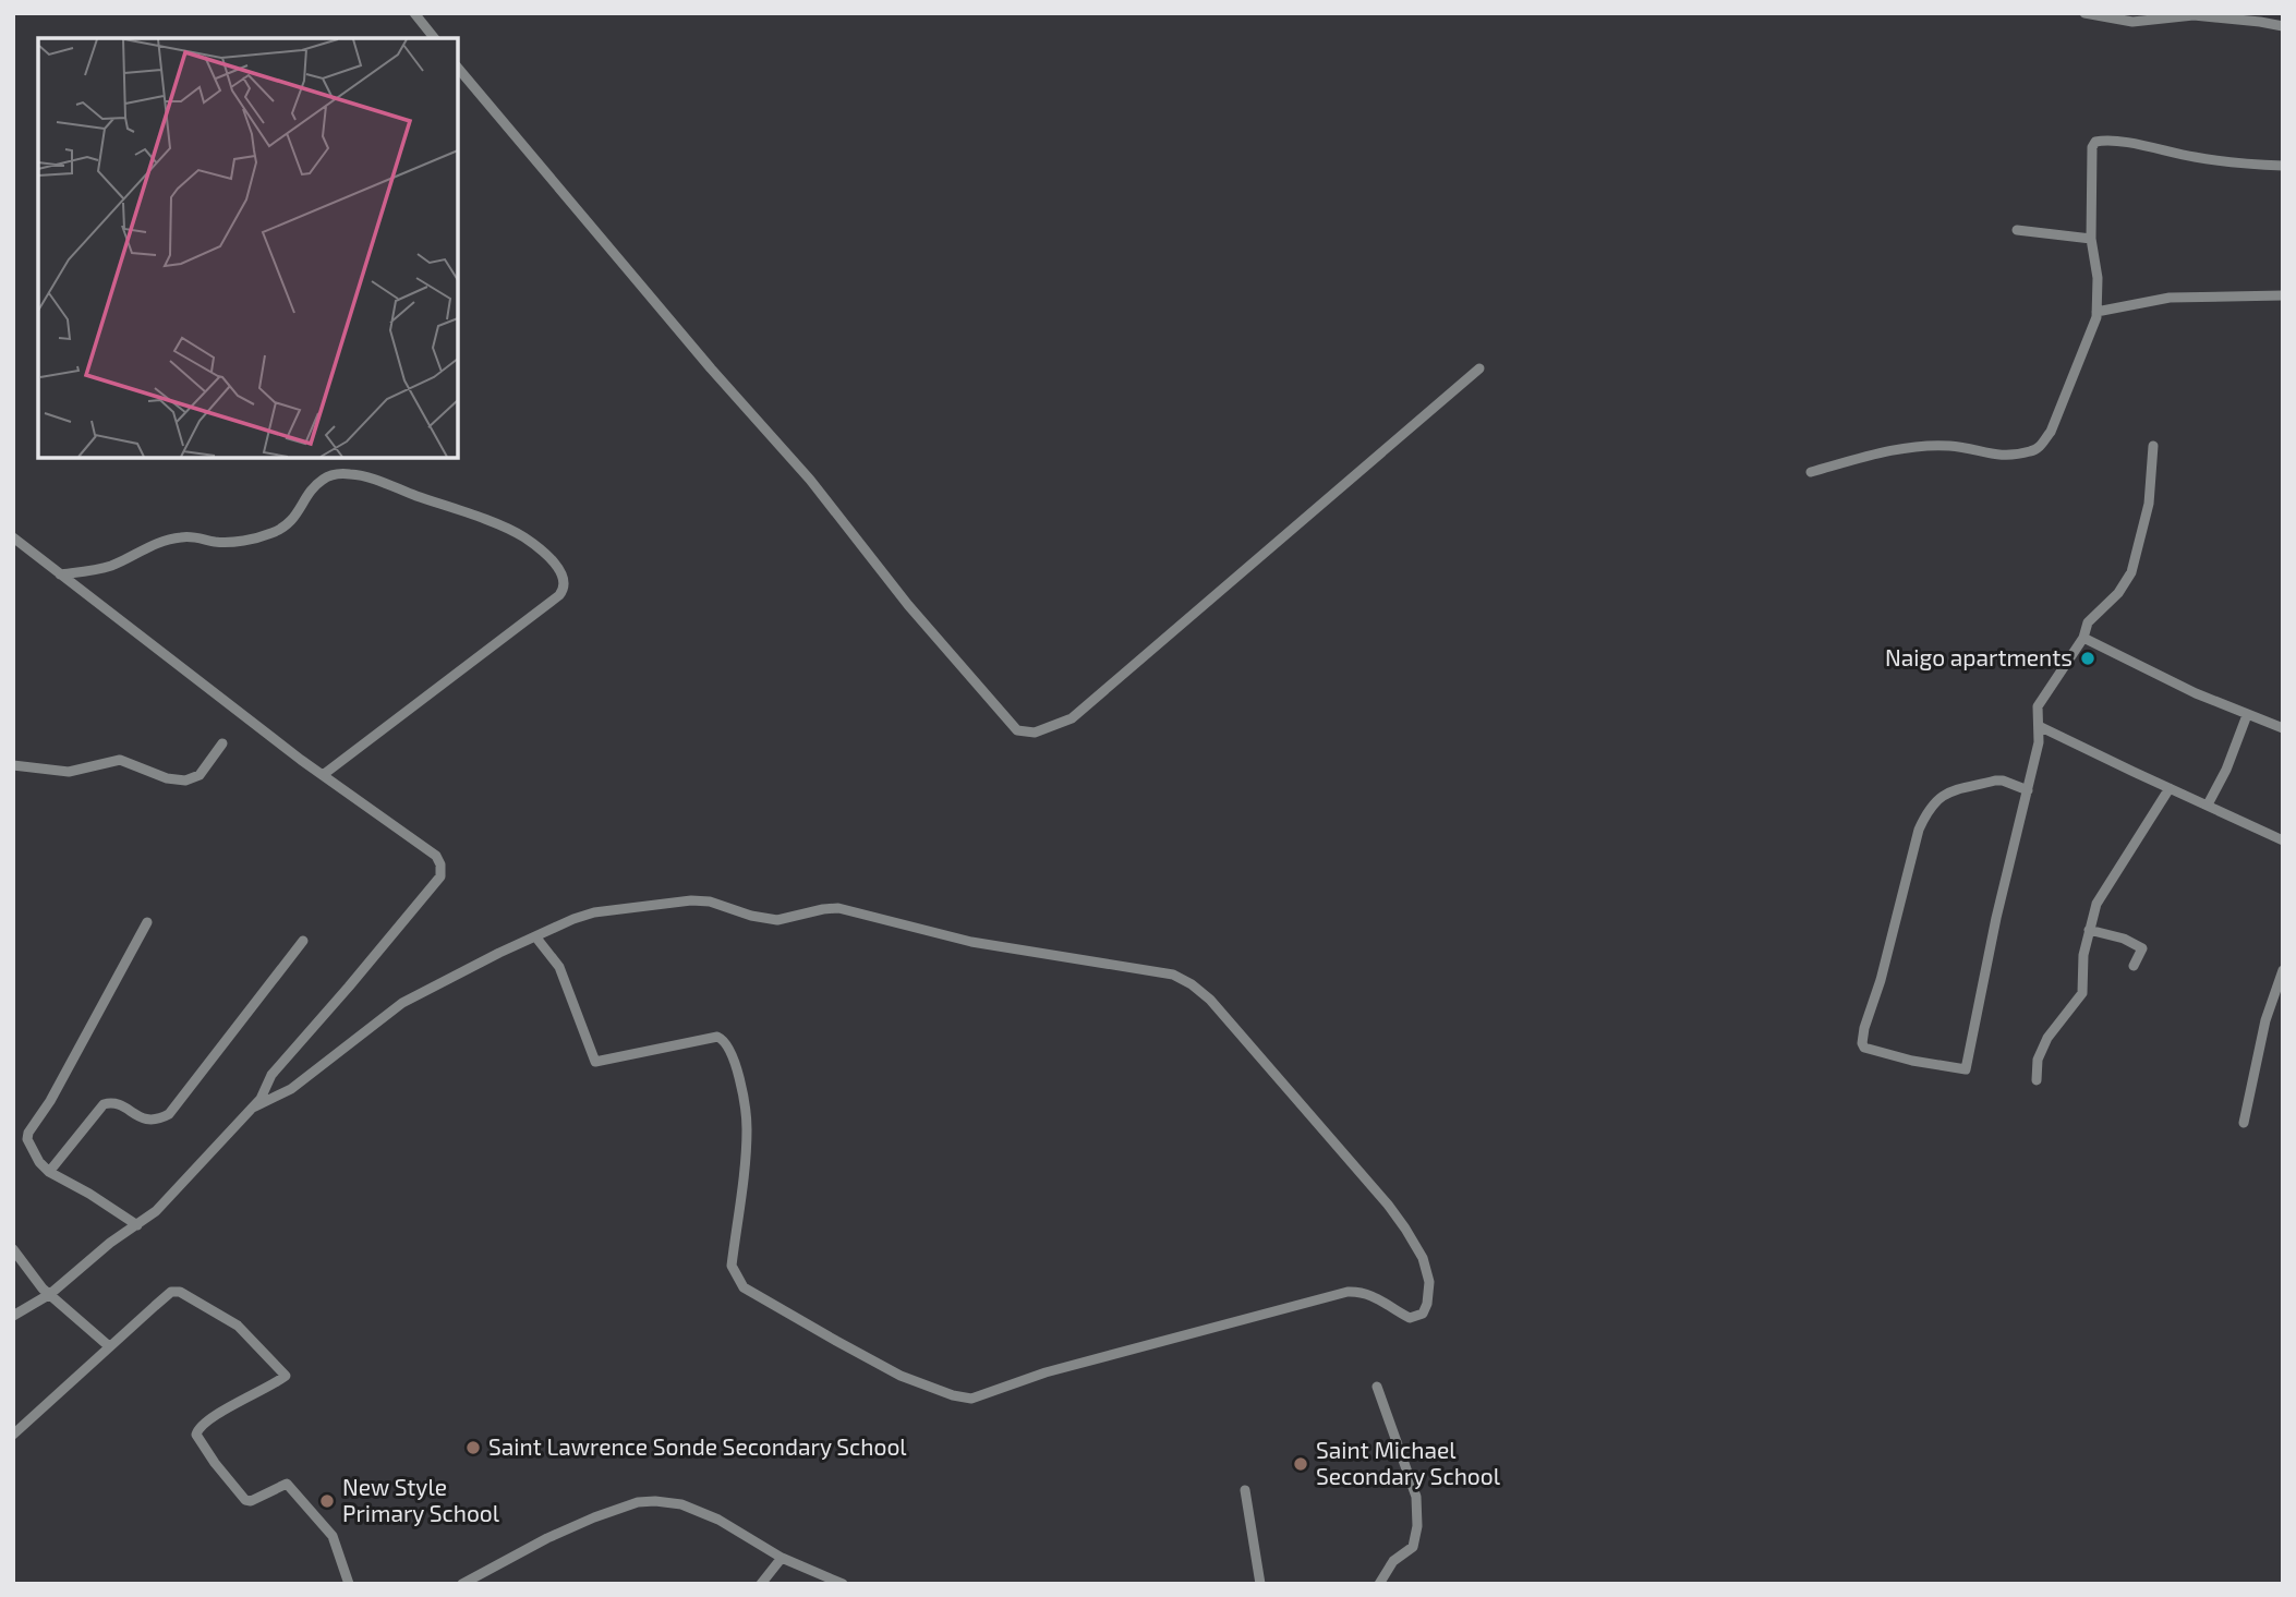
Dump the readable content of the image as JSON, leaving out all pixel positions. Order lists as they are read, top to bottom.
{
  "places": [
    "Naigo apartments",
    "Saint Lawrence Sonde Secondary School",
    "Saint Michael Secondary School",
    "New Style Primary School"
  ]
}
